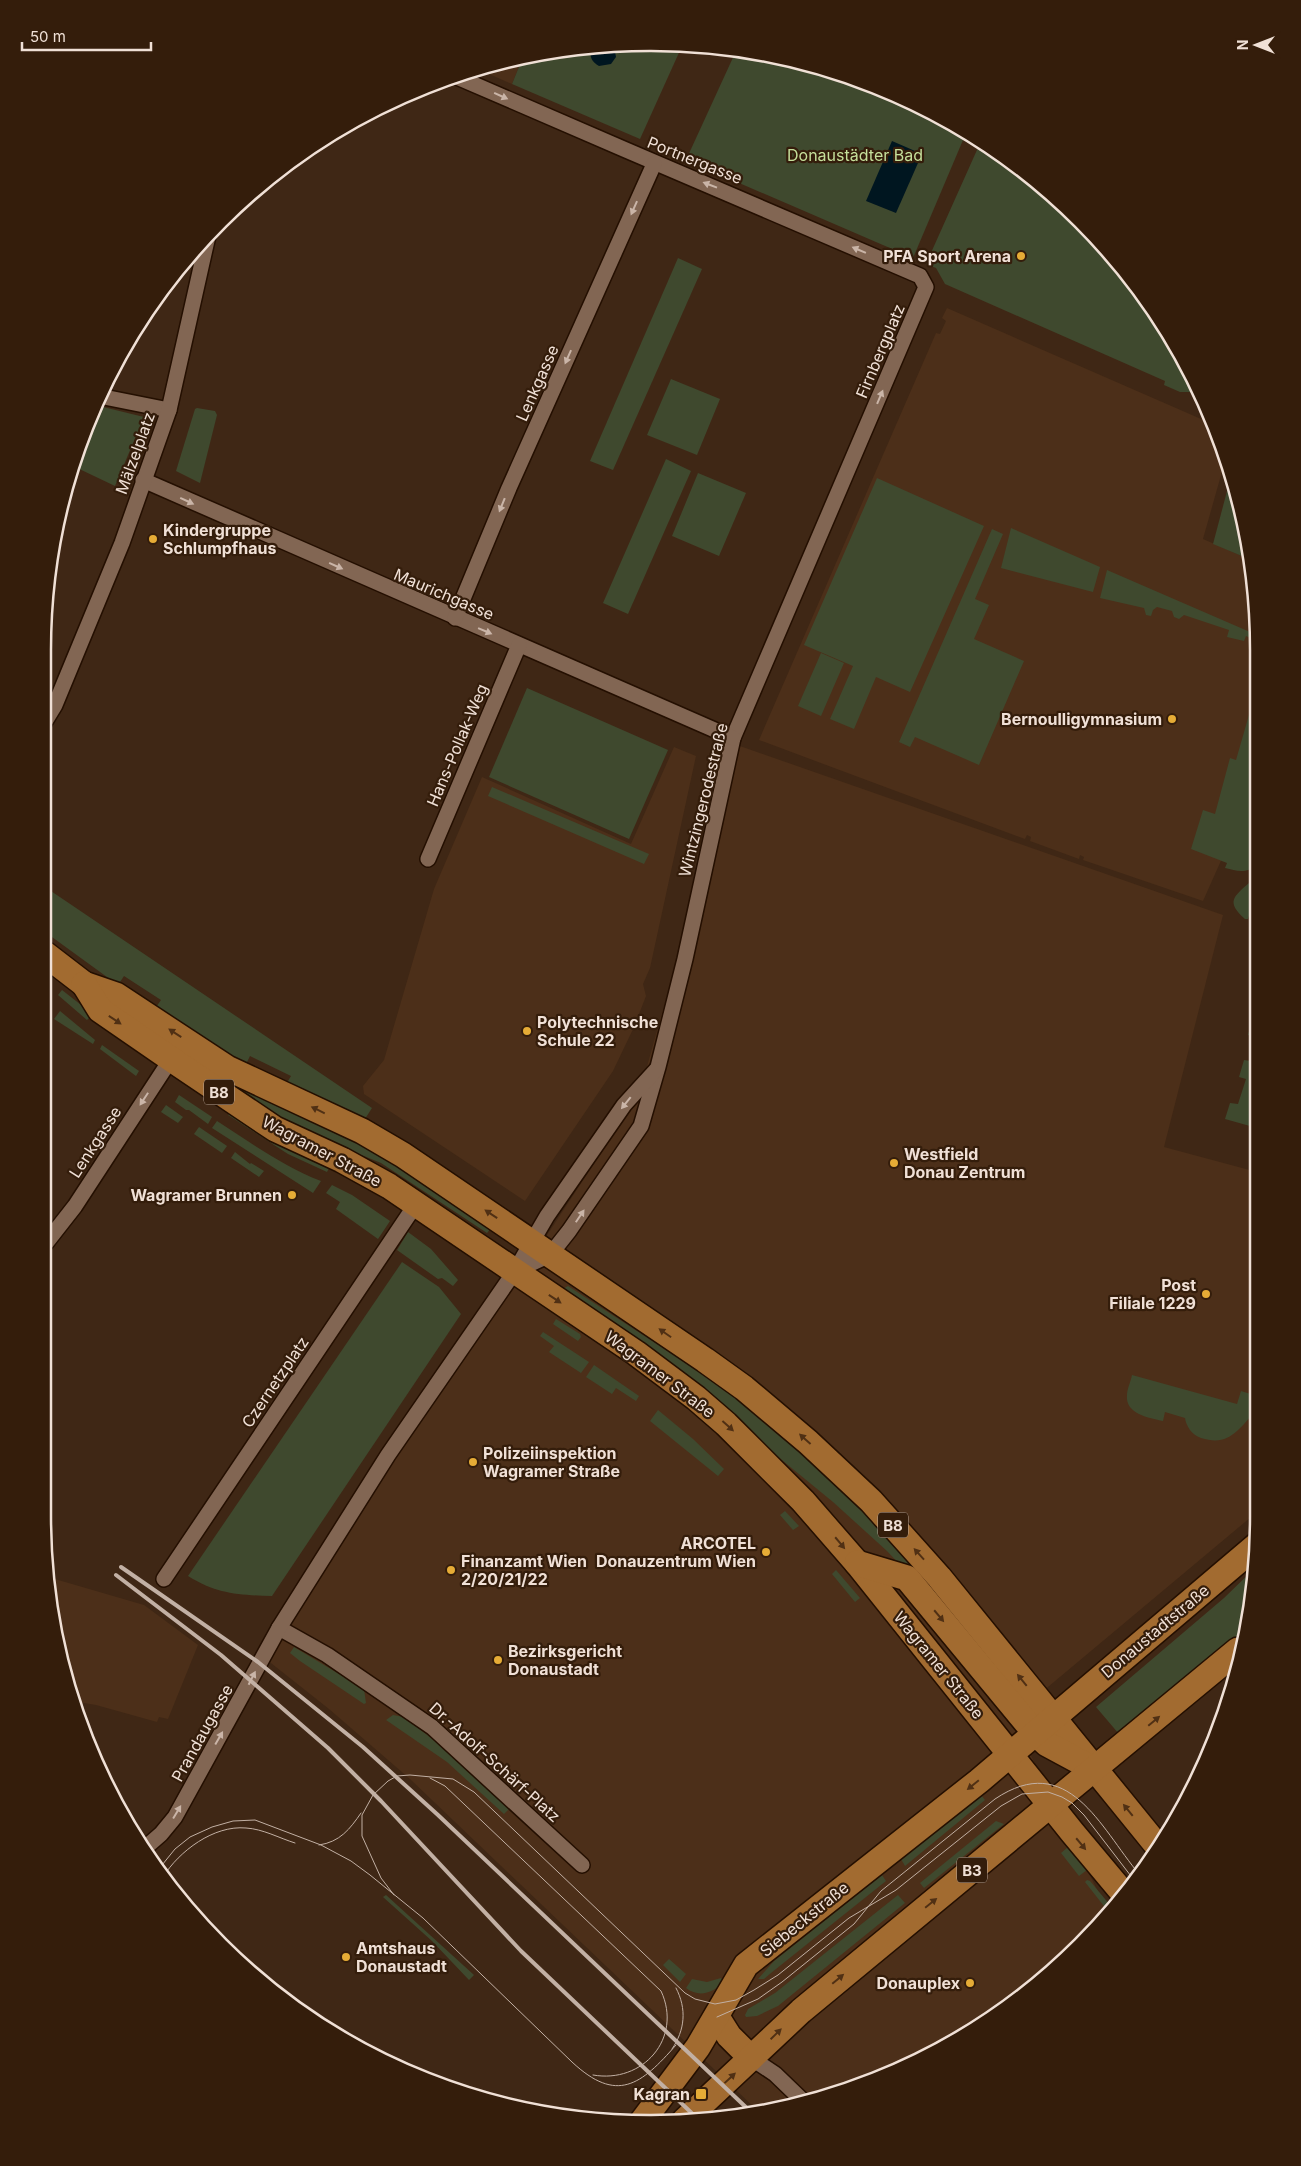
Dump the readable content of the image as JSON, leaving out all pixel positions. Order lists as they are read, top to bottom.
{
  "streets": {
    "main road": [
      "B8",
      "Wagramer Straße",
      "Donaustadtstraße",
      "B3",
      "Siebeckstraße"
    ],
    "street": [
      "Portnergasse",
      "Firnbergplatz",
      "Lenkgasse",
      "Mälzelplatz",
      "Maurichgasse",
      "Hans-Pollak-Weg",
      "Wintzingerodestraße",
      "Czernetzplatz",
      "Prandaugasse",
      "Dr.-Adolf-Schärf-Platz"
    ]
  },
  "crossings": [
    ["Portnergasse", "Firnbergplatz"],
    ["Portnergasse", "Lenkgasse"],
    ["Firnbergplatz", "Wintzingerodestraße"],
    ["Lenkgasse", "Maurichgasse"],
    ["Lenkgasse", "Wagramer Straße"],
    ["Mälzelplatz", "Maurichgasse"],
    ["Maurichgasse", "Hans-Pollak-Weg"],
    ["Maurichgasse", "Wintzingerodestraße"],
    ["Wintzingerodestraße", "Wagramer Straße"],
    ["Wagramer Straße", "Czernetzplatz"],
    ["Wagramer Straße", "Donaustadtstraße"],
    ["Wagramer Straße", "B3"],
    ["Wagramer Straße", "Siebeckstraße"],
    ["Donaustadtstraße", "Siebeckstraße"],
    ["Prandaugasse", "Dr.-Adolf-Schärf-Platz"]
  ],
  "one_way": [
    "Firnbergplatz",
    "Lenkgasse",
    "Maurichgasse",
    "Prandaugasse"
  ],
  "parks": ["Donaustädter Bad"],
  "places": {
    "other": [
      "PFA Sport Arena",
      "Kindergruppe Schlumpfhaus",
      "Bernoulligymnasium",
      "Polytechnische Schule 22",
      "Westfield Donau Zentrum",
      "Wagramer Brunnen",
      "Post Filiale 1229",
      "Polizeiinspektion Wagramer Straße",
      "ARCOTEL Donauzentrum Wien",
      "Finanzamt Wien 2/20/21/22",
      "Bezirksgericht Donaustadt",
      "Amtshaus Donaustadt",
      "Donauplex"
    ],
    "transit": ["Kagran"]
  },
  "scale_bar": "50 m",
  "north": "left"
}
